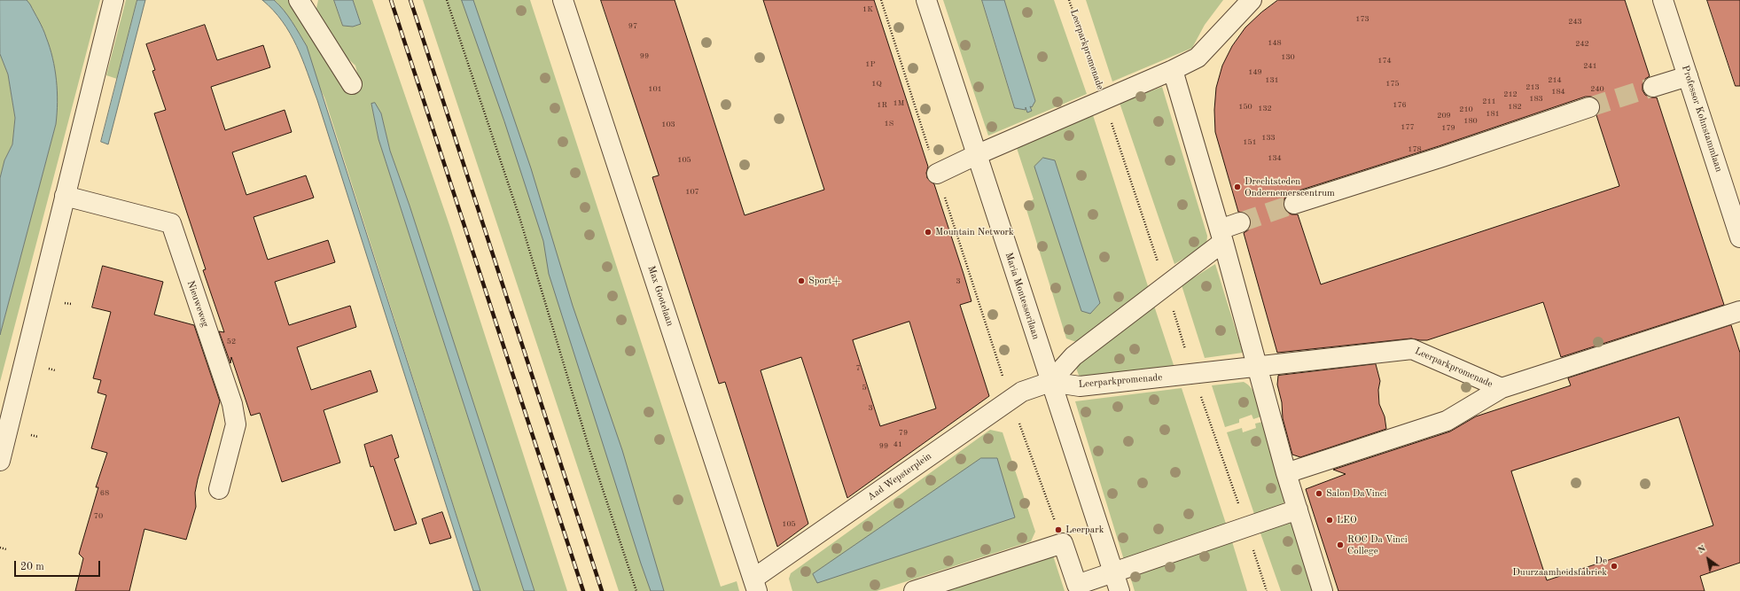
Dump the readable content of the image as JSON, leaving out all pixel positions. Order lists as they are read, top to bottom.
{
  "streets": {
    "street": [
      "Leerparkpromenade",
      "Professor Kohnstammlaan",
      "Max Gootelaan",
      "Maria Montessorilaan",
      "Nieuweweg",
      "Aad Wepsterplein"
    ]
  },
  "crossings": [
    ["Leerparkpromenade", "Maria Montessorilaan"],
    ["Leerparkpromenade", "Aad Wepsterplein"],
    ["Max Gootelaan", "Aad Wepsterplein"],
    ["Maria Montessorilaan", "Aad Wepsterplein"]
  ],
  "places": [
    "Drechtsteden Ondernemerscentrum",
    "Mountain Network",
    "Sport+",
    "Salon DaVinci",
    "LEO",
    "Leerpark",
    "ROC Da Vinci College",
    "De Duurzaamheidsfabriek"
  ],
  "house_numbers": [
    "1K",
    "173",
    "243",
    "97",
    "148",
    "242",
    "99",
    "130",
    "174",
    "1P",
    "241",
    "149",
    "131",
    "214",
    "1Q",
    "175",
    "213",
    "101",
    "240",
    "184",
    "212",
    "183",
    "211",
    "1M",
    "1R",
    "176",
    "150",
    "182",
    "132",
    "210",
    "181",
    "209",
    "180",
    "1S",
    "103",
    "177",
    "179",
    "133",
    "151",
    "178",
    "134",
    "105",
    "107",
    "3",
    "52",
    "7",
    "5",
    "3",
    "79",
    "41",
    "99",
    "68",
    "70",
    "105"
  ],
  "scale_bar": "20 m",
  "north": "top left"
}
